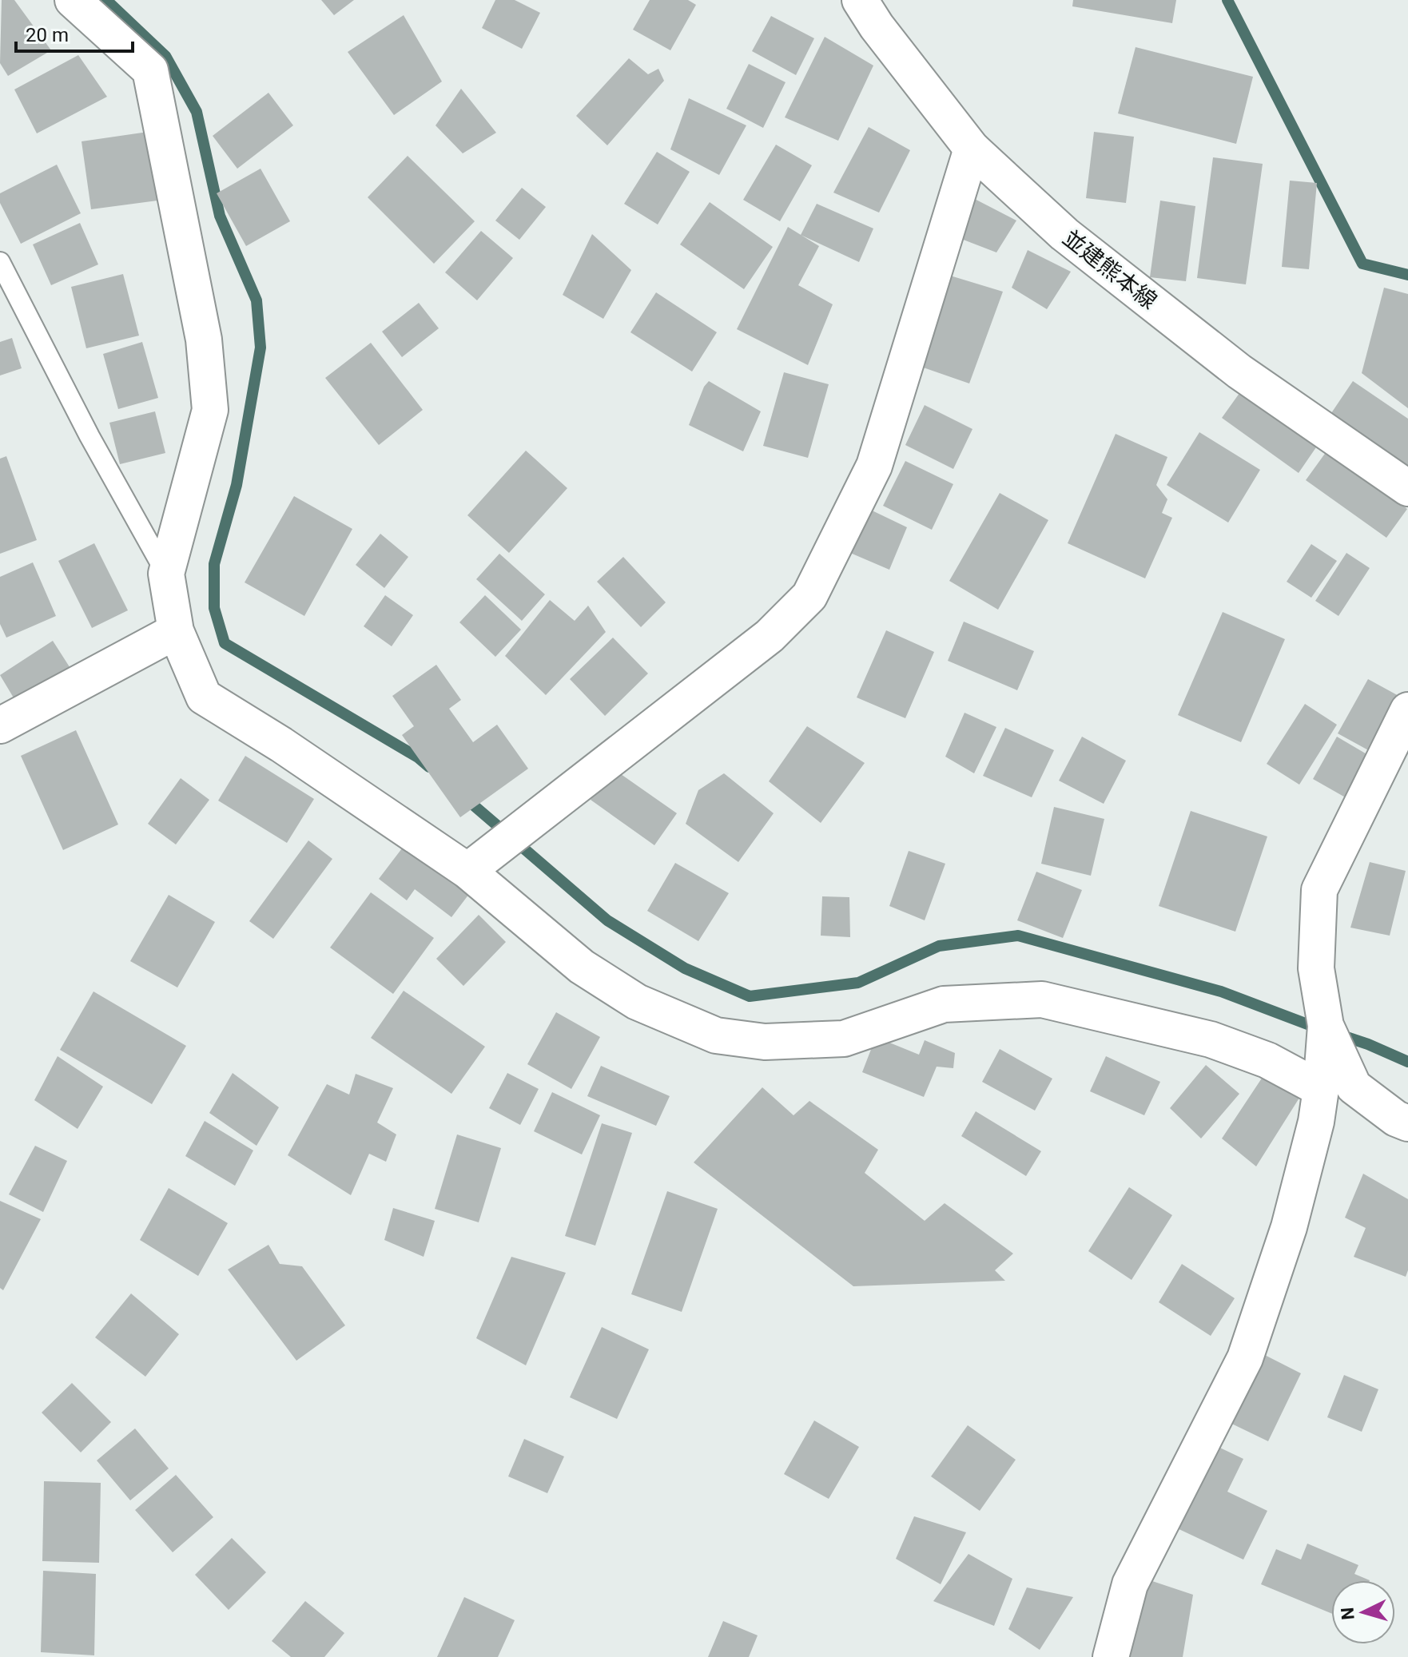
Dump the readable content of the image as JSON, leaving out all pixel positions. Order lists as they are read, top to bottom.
{
  "streets": {
    "street": ["並建熊本線"]
  },
  "scale_bar": "20 m",
  "north": "left"
}
